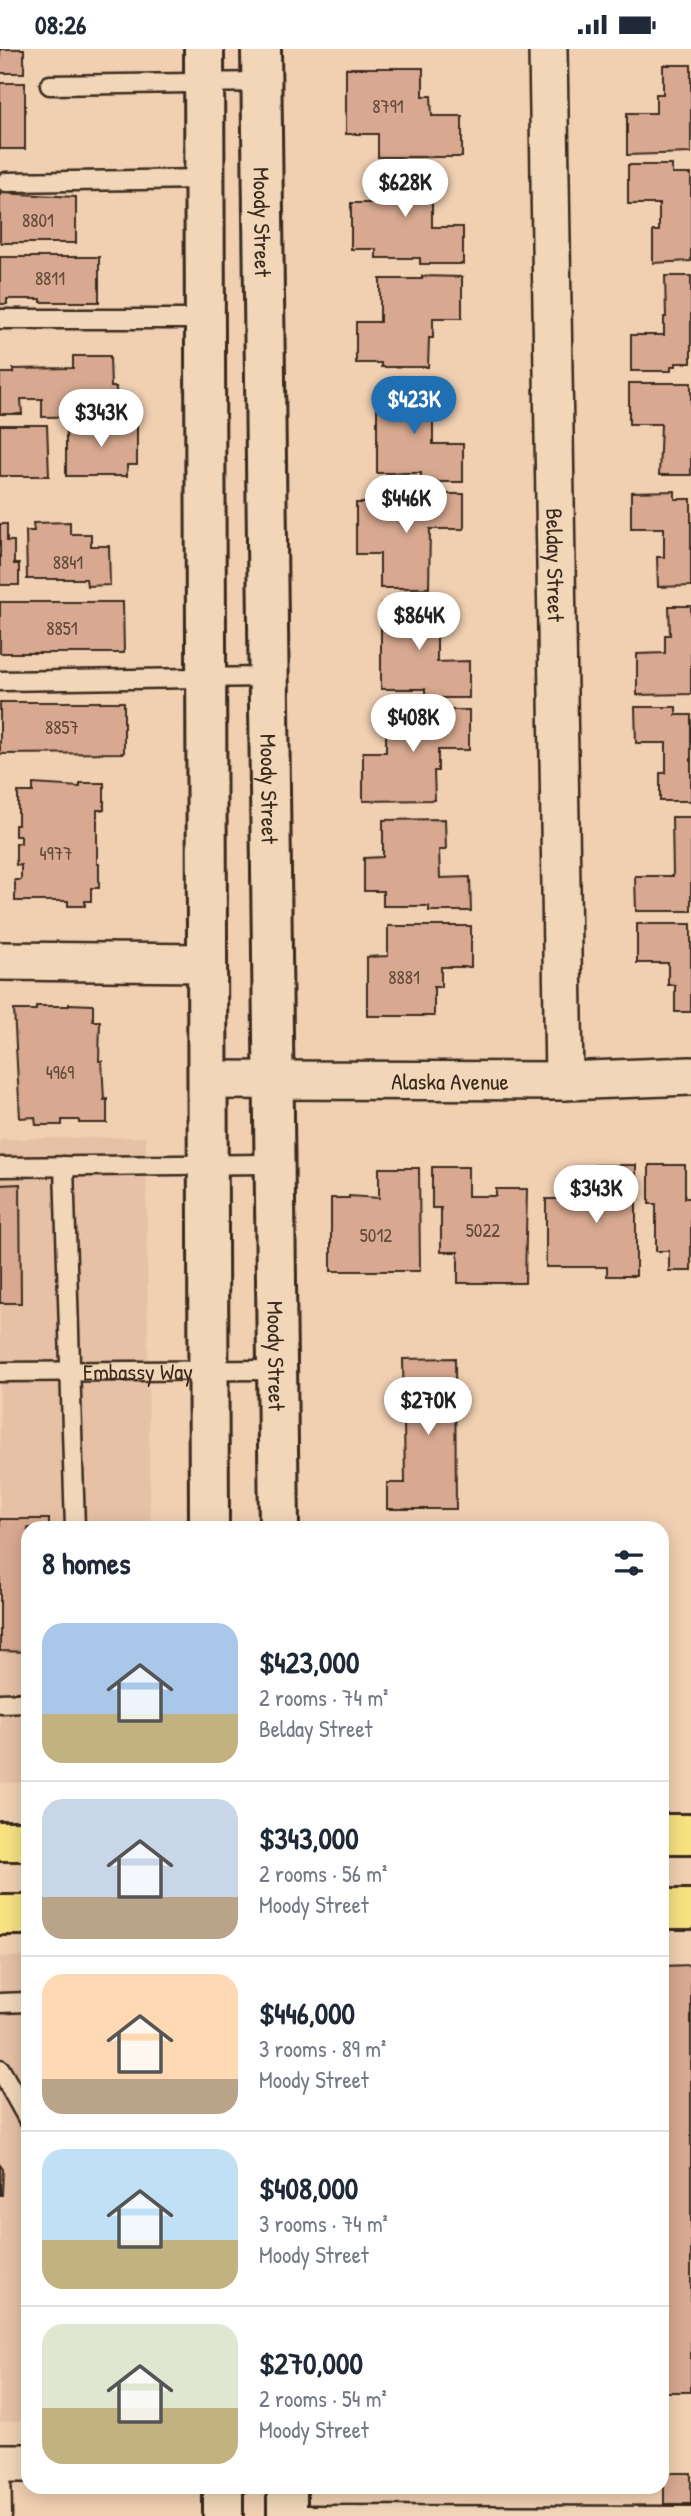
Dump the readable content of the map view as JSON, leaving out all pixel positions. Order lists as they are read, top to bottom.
{
  "streets": {
    "main road": ["Moody Street"],
    "street": ["Belday Street", "Alaska Avenue"],
    "lane": ["Embassy Way"]
  },
  "crossings": [
    ["Moody Street", "Alaska Avenue"],
    ["Moody Street", "Embassy Way"],
    ["Belday Street", "Alaska Avenue"]
  ],
  "house_numbers": [
    "8791",
    "8801",
    "8811",
    "8841",
    "8851",
    "8857",
    "4977",
    "8881",
    "4969",
    "5022",
    "5012"
  ],
  "page": {
    "status": "08:26",
    "price": [
      "$628K",
      "$423K",
      "$343K",
      "$446K",
      "$864K",
      "$408K",
      "$343K",
      "$270K"
    ],
    "heading": "8 homes",
    "list": [
      {
        "name": "$423,000",
        "note": "2 rooms · 74 m² · Belday Street"
      },
      {
        "name": "$343,000",
        "note": "2 rooms · 56 m² · Moody Street"
      },
      {
        "name": "$446,000",
        "note": "3 rooms · 89 m² · Moody Street"
      },
      {
        "name": "$408,000",
        "note": "3 rooms · 74 m² · Moody Street"
      },
      {
        "name": "$270,000",
        "note": "2 rooms · 54 m² · Moody Street"
      }
    ]
  }
}
